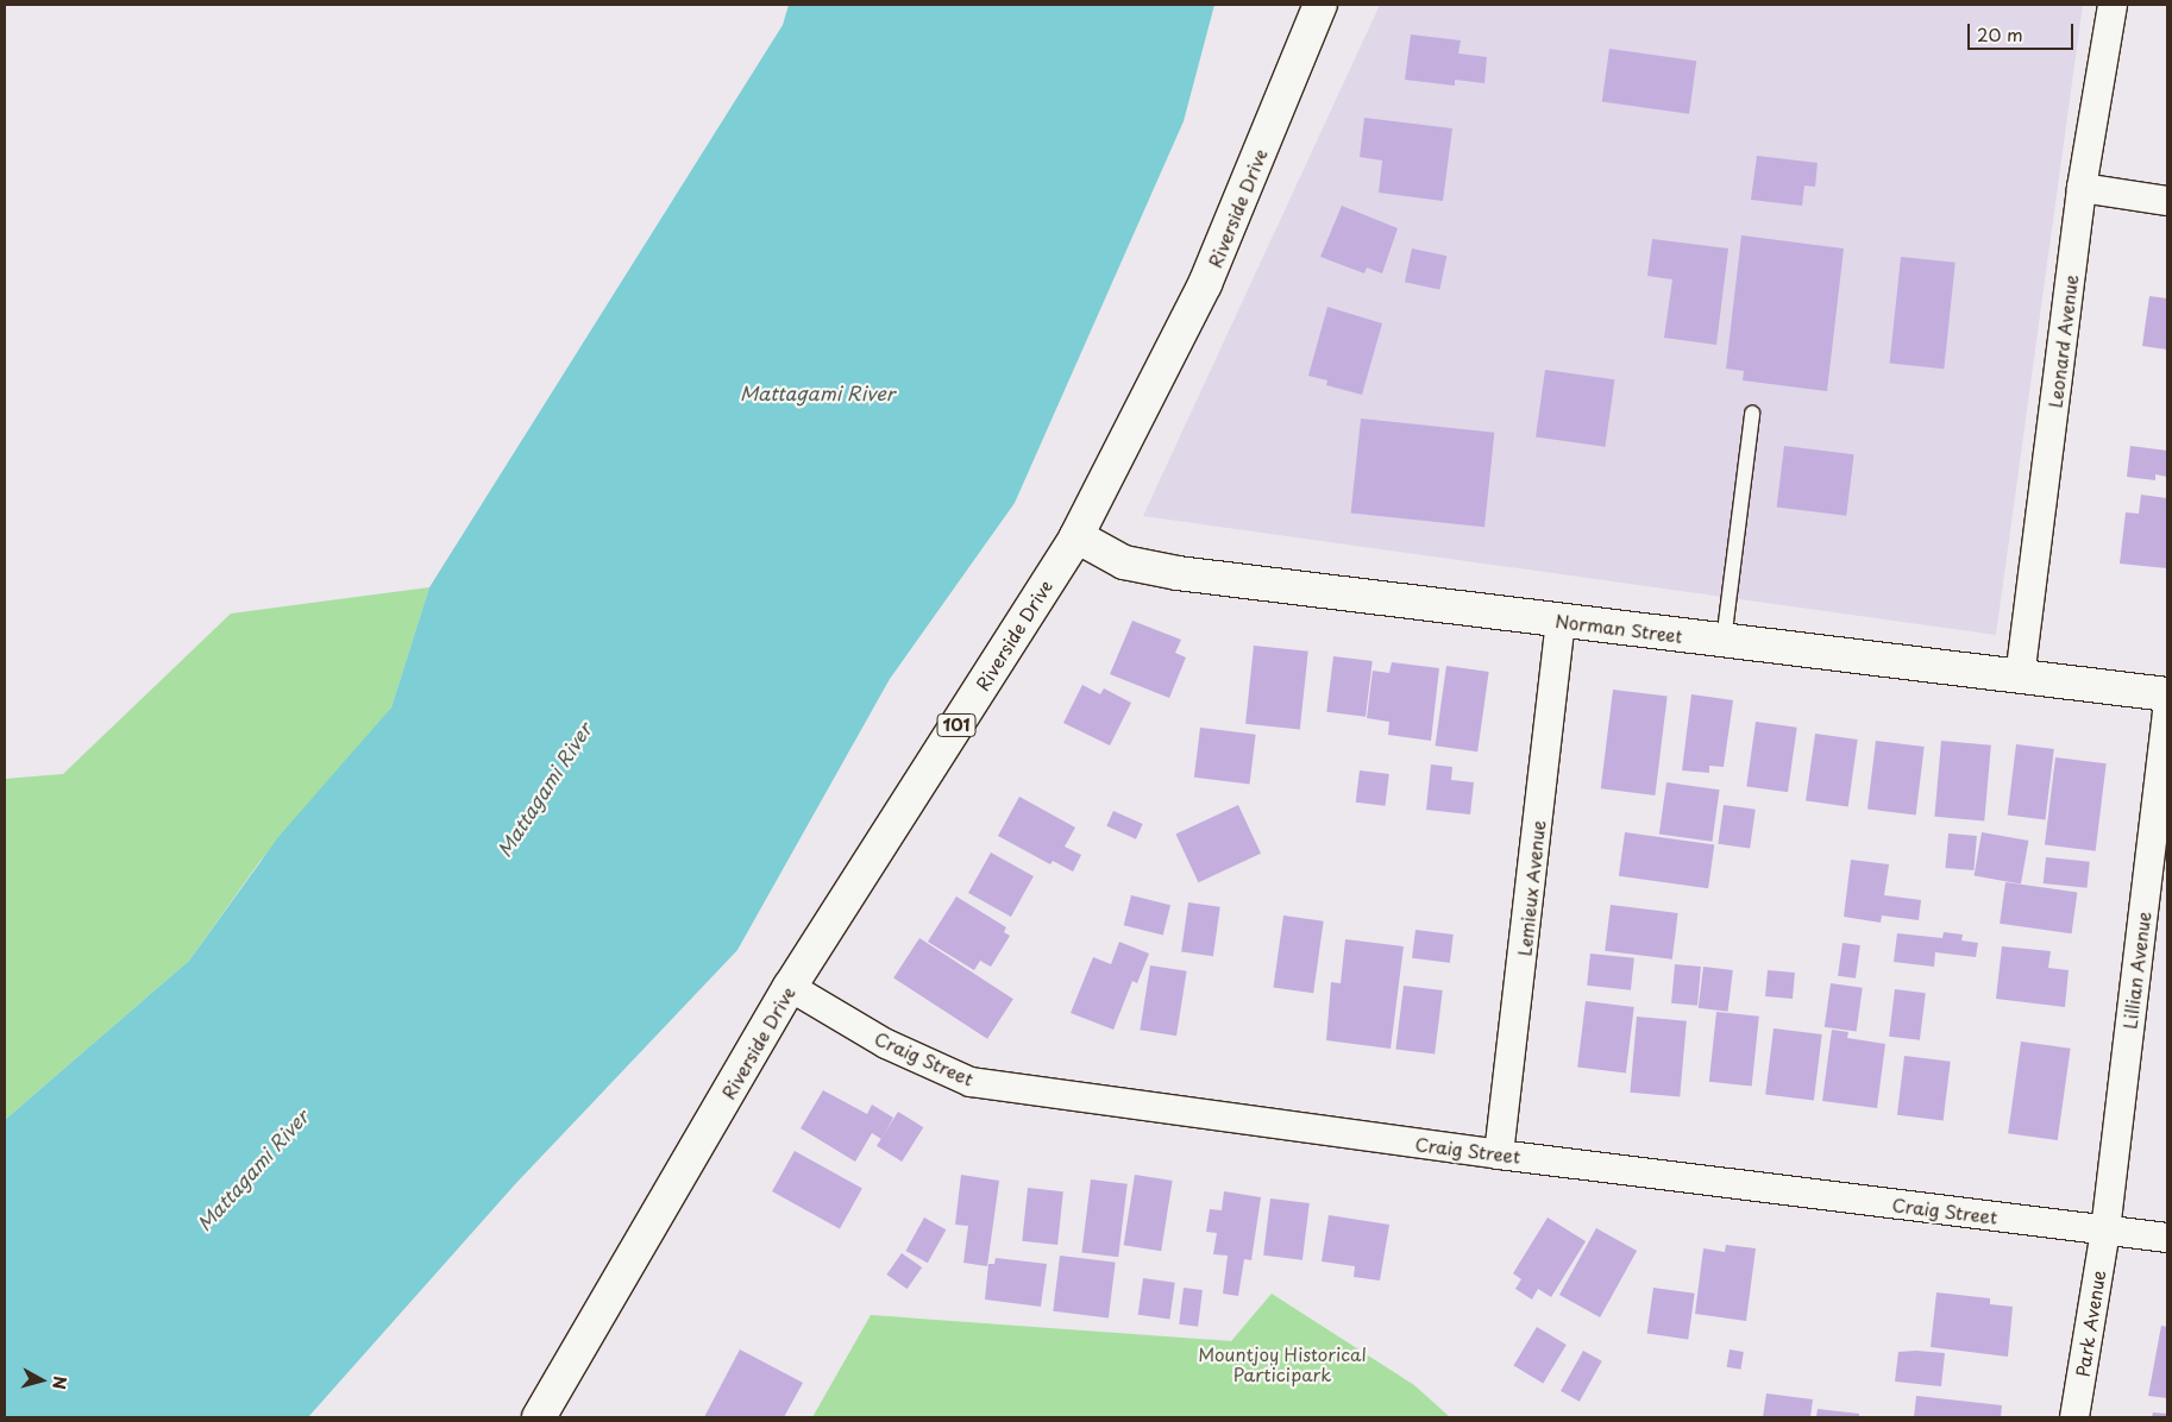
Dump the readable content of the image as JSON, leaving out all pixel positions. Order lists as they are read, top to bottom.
{
  "streets": {
    "main road": ["Riverside Drive", "Norman Street", "101"],
    "street": [
      "Leonard Avenue",
      "Lemieux Avenue",
      "Lillian Avenue",
      "Craig Street",
      "Park Avenue"
    ]
  },
  "crossings": [
    ["Riverside Drive", "Norman Street"],
    ["Riverside Drive", "Craig Street"],
    ["Leonard Avenue", "Norman Street"],
    ["Norman Street", "Lemieux Avenue"],
    ["Lemieux Avenue", "Craig Street"],
    ["Lillian Avenue", "Craig Street"],
    ["Lillian Avenue", "Park Avenue"],
    ["Craig Street", "Park Avenue"]
  ],
  "water": ["Mattagami River"],
  "parks": ["Mountjoy Historical Participark"],
  "scale_bar": "20 m",
  "north": "right"
}
